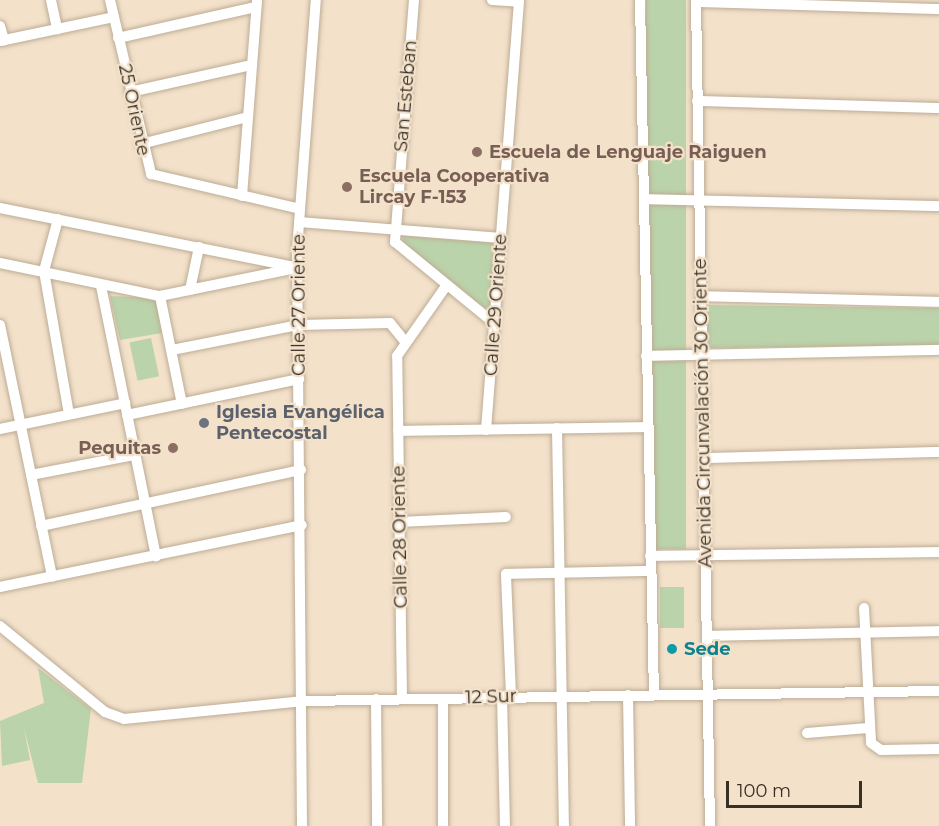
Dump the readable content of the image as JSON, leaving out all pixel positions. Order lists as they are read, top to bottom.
{
  "streets": {
    "street": [
      "San Esteban",
      "25 Oriente",
      "Calle 27 Oriente",
      "Calle 29 Oriente",
      "Avenida Circunvalación 30 Oriente",
      "Calle 28 Oriente",
      "12 Sur"
    ]
  },
  "crossings": [
    ["San Esteban", "Calle 29 Oriente"],
    ["25 Oriente", "Calle 27 Oriente"],
    ["Calle 27 Oriente", "12 Sur"],
    ["Avenida Circunvalación 30 Oriente", "12 Sur"],
    ["Calle 28 Oriente", "12 Sur"]
  ],
  "places": [
    "Escuela de Lenguaje Raiguen",
    "Escuela Cooperativa Lircay F-153",
    "Iglesia Evangélica Pentecostal",
    "Pequitas",
    "Sede"
  ],
  "scale_bar": "100 m"
}
